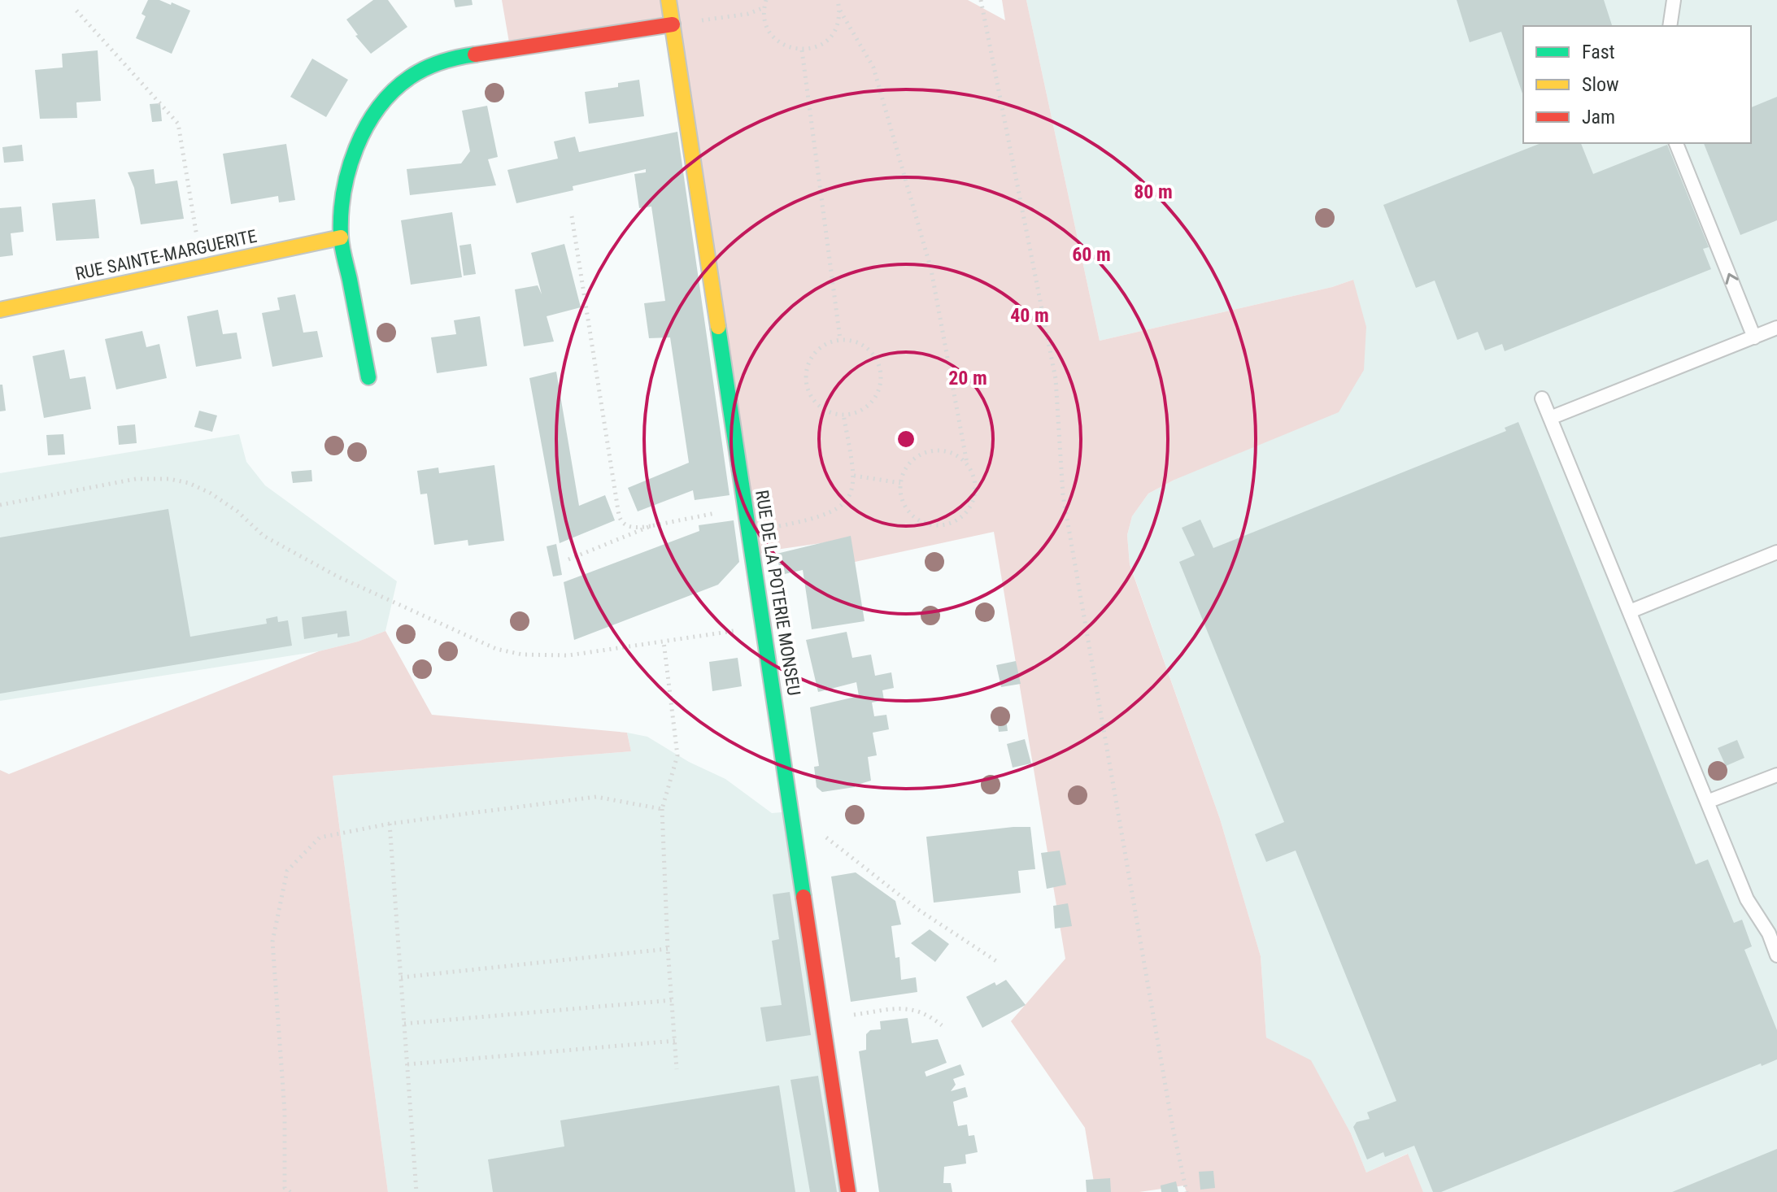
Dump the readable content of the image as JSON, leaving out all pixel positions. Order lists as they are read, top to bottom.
{
  "streets": {
    "street": ["RUE SAINTE-MARGUERITE", "RUE DE LA POTERIE MONSEU"]
  },
  "legend": ["Fast", "Slow", "Jam"],
  "rings": [
    "80 m",
    "60 m",
    "40 m",
    "20 m"
  ]
}
